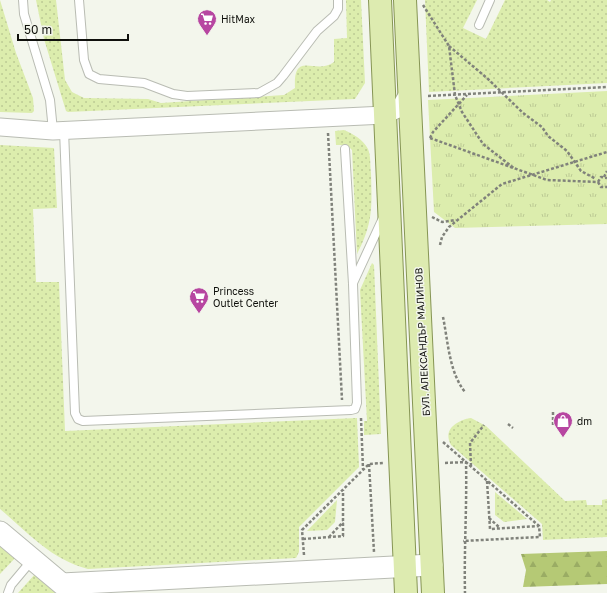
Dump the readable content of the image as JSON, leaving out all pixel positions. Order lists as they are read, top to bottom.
{
  "streets": {
    "main road": ["БУЛ. АЛЕКСАНДЪР МАЛИНОВ"]
  },
  "places": {
    "supermarket": ["HitMax", "Princess Outlet Center"],
    "shop": ["dm"]
  },
  "scale_bar": "50 m"
}
